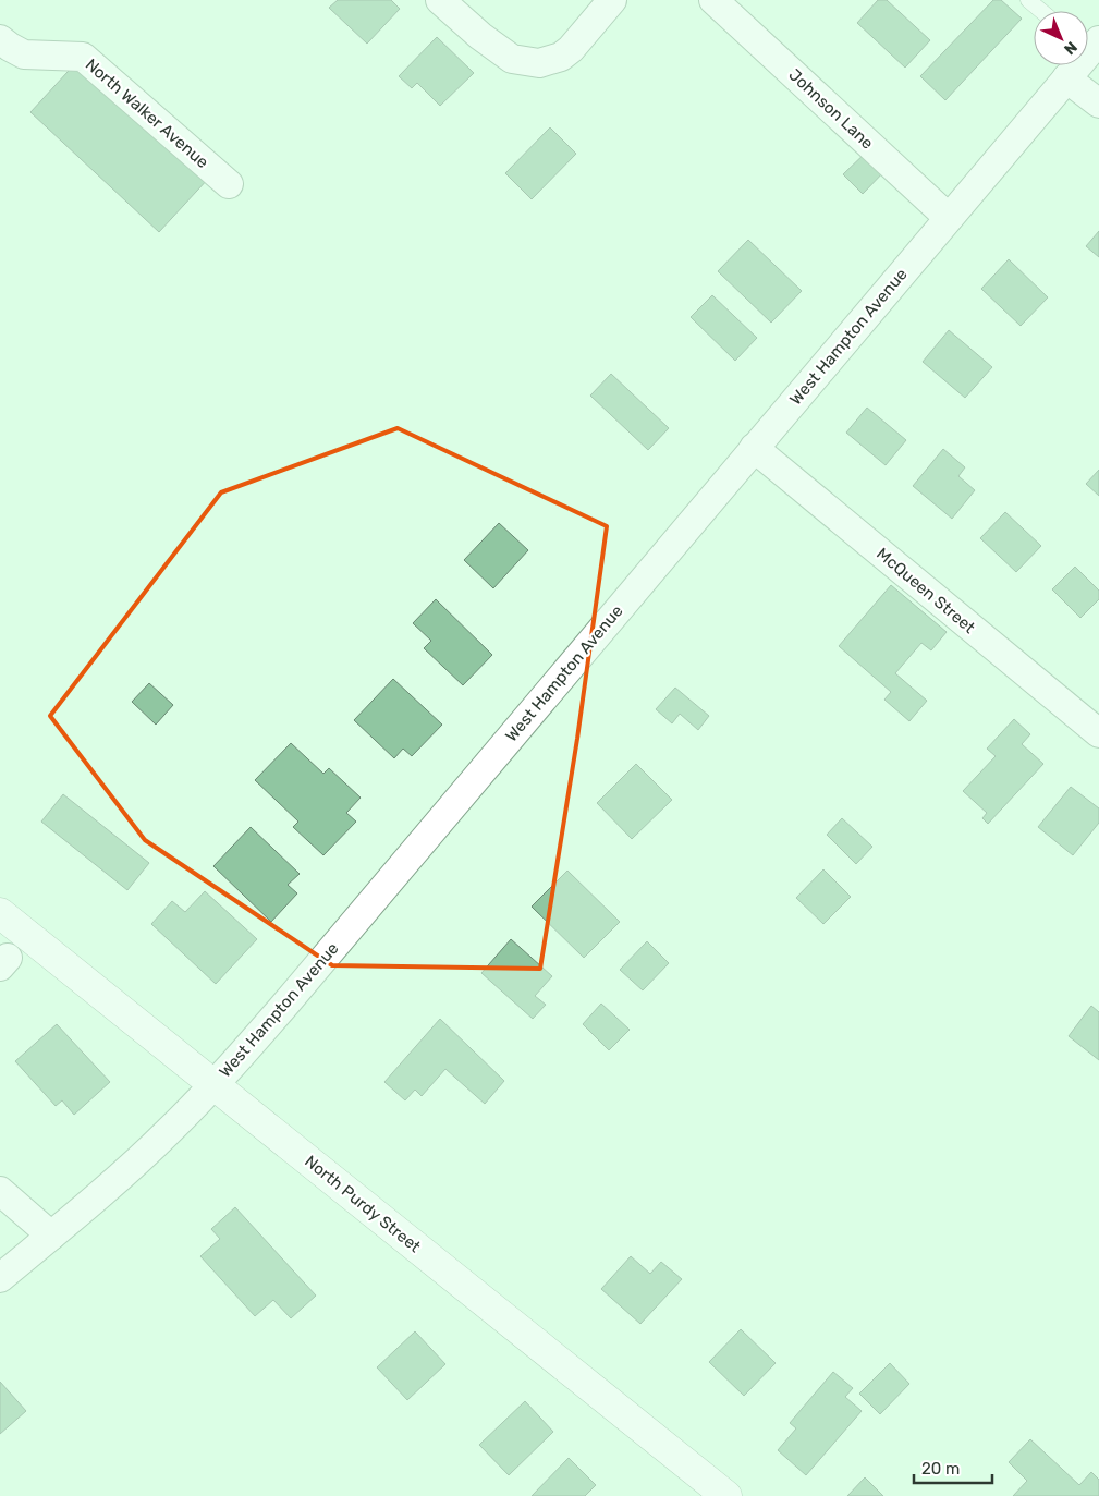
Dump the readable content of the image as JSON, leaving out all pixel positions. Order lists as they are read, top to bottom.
{
  "streets": {
    "street": [
      "Johnson Lane",
      "North Walker Avenue",
      "West Hampton Avenue",
      "McQueen Street",
      "North Purdy Street"
    ]
  },
  "crossings": [
    ["Johnson Lane", "West Hampton Avenue"],
    ["West Hampton Avenue", "McQueen Street"],
    ["West Hampton Avenue", "North Purdy Street"]
  ],
  "scale_bar": "20 m",
  "north": "bottom right"
}
